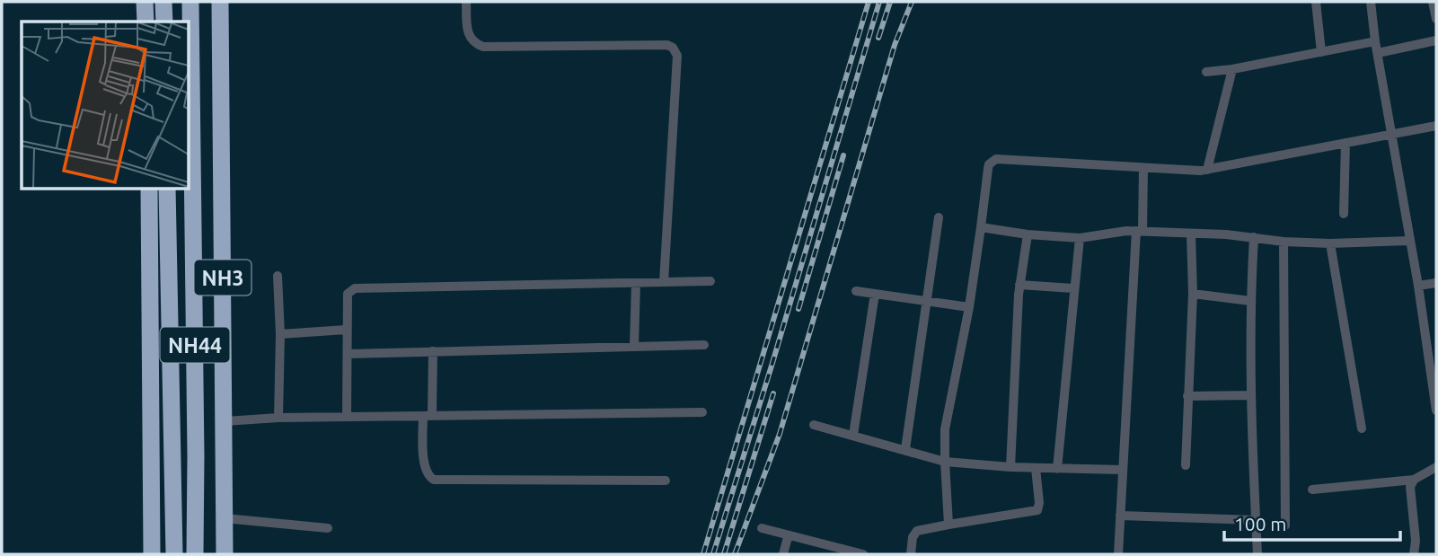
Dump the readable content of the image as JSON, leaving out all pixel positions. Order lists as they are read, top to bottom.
{
  "streets": {
    "highway": ["NH3", "NH44"]
  },
  "scale_bar": "100 m"
}
